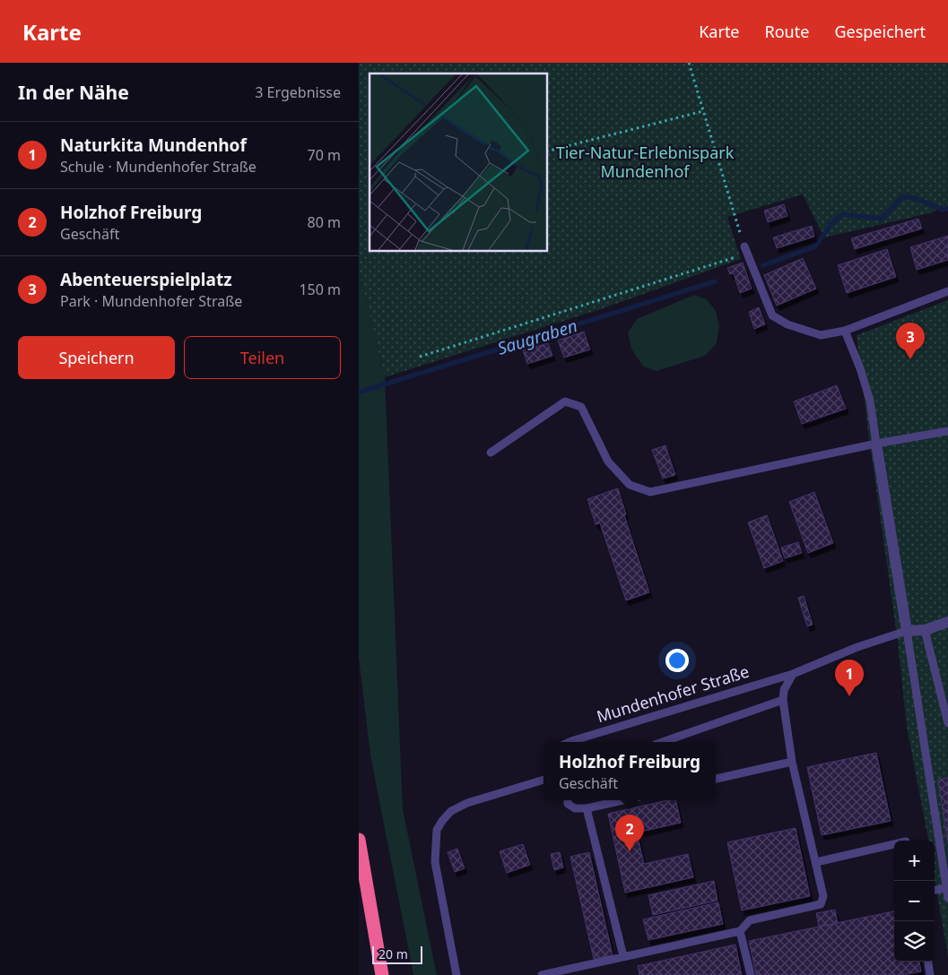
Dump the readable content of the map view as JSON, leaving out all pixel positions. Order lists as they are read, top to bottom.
{
  "streets": {
    "street": ["Mundenhofer Straße"]
  },
  "water": ["Saugraben"],
  "parks": ["Tier-Natur-Erlebnispark Mundenhof"],
  "scale_bar": "20 m",
  "page": {
    "header": "Karte",
    "nav": ["Karte", "Route", "Gespeichert"],
    "heading": ["In der Nähe", "3 Ergebnisse"],
    "list": [
      {
        "mark": "1",
        "name": "Naturkita Mundenhof",
        "note": "Schule · Mundenhofer Straße",
        "value": "70 m"
      },
      {
        "mark": "2",
        "name": "Holzhof Freiburg",
        "note": "Geschäft",
        "value": "80 m"
      },
      {
        "mark": "3",
        "name": "Abenteuerspielplatz",
        "note": "Park · Mundenhofer Straße",
        "value": "150 m"
      }
    ],
    "buttons": ["Speichern", "Teilen"],
    "pins": ["3", "1", "2"],
    "popup": ["Holzhof Freiburg", "Geschäft"],
    "map_buttons": ["+", "−"],
    "scale": "20 m"
  }
}
